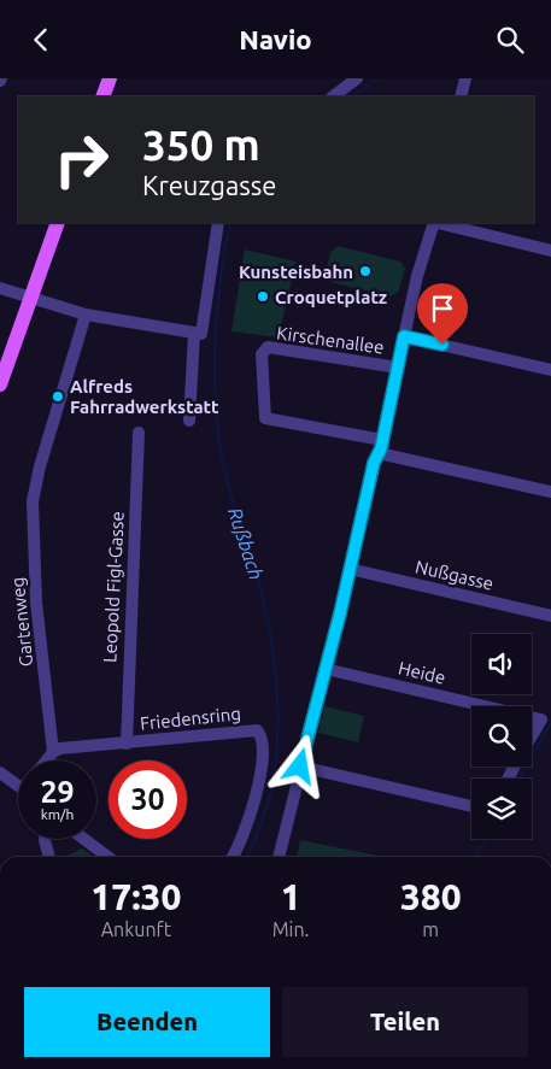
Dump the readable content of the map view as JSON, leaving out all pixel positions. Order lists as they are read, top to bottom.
{
  "streets": {
    "street": [
      "Kirschenallee",
      "Nußgasse",
      "Leopold Figl-Gasse",
      "Gartenweg",
      "Heide",
      "Friedensring"
    ]
  },
  "crossings": [
    ["Kirschenallee", "Nußgasse"],
    ["Kirschenallee", "Heide"],
    ["Leopold Figl-Gasse", "Friedensring"],
    ["Gartenweg", "Friedensring"]
  ],
  "water": ["Rußbach"],
  "places": ["Kunsteisbahn", "Croquetplatz", "Alfreds Fahrradwerkstatt"],
  "page": {
    "header": "Navio",
    "turn": ["350 m", "Kreuzgasse"],
    "speed": "29 km/h",
    "limit": "30",
    "eta": [
      "17:30",
      "Ankunft",
      "1",
      "Min.",
      "380",
      "m"
    ],
    "buttons": ["Beenden", "Teilen"]
  }
}
